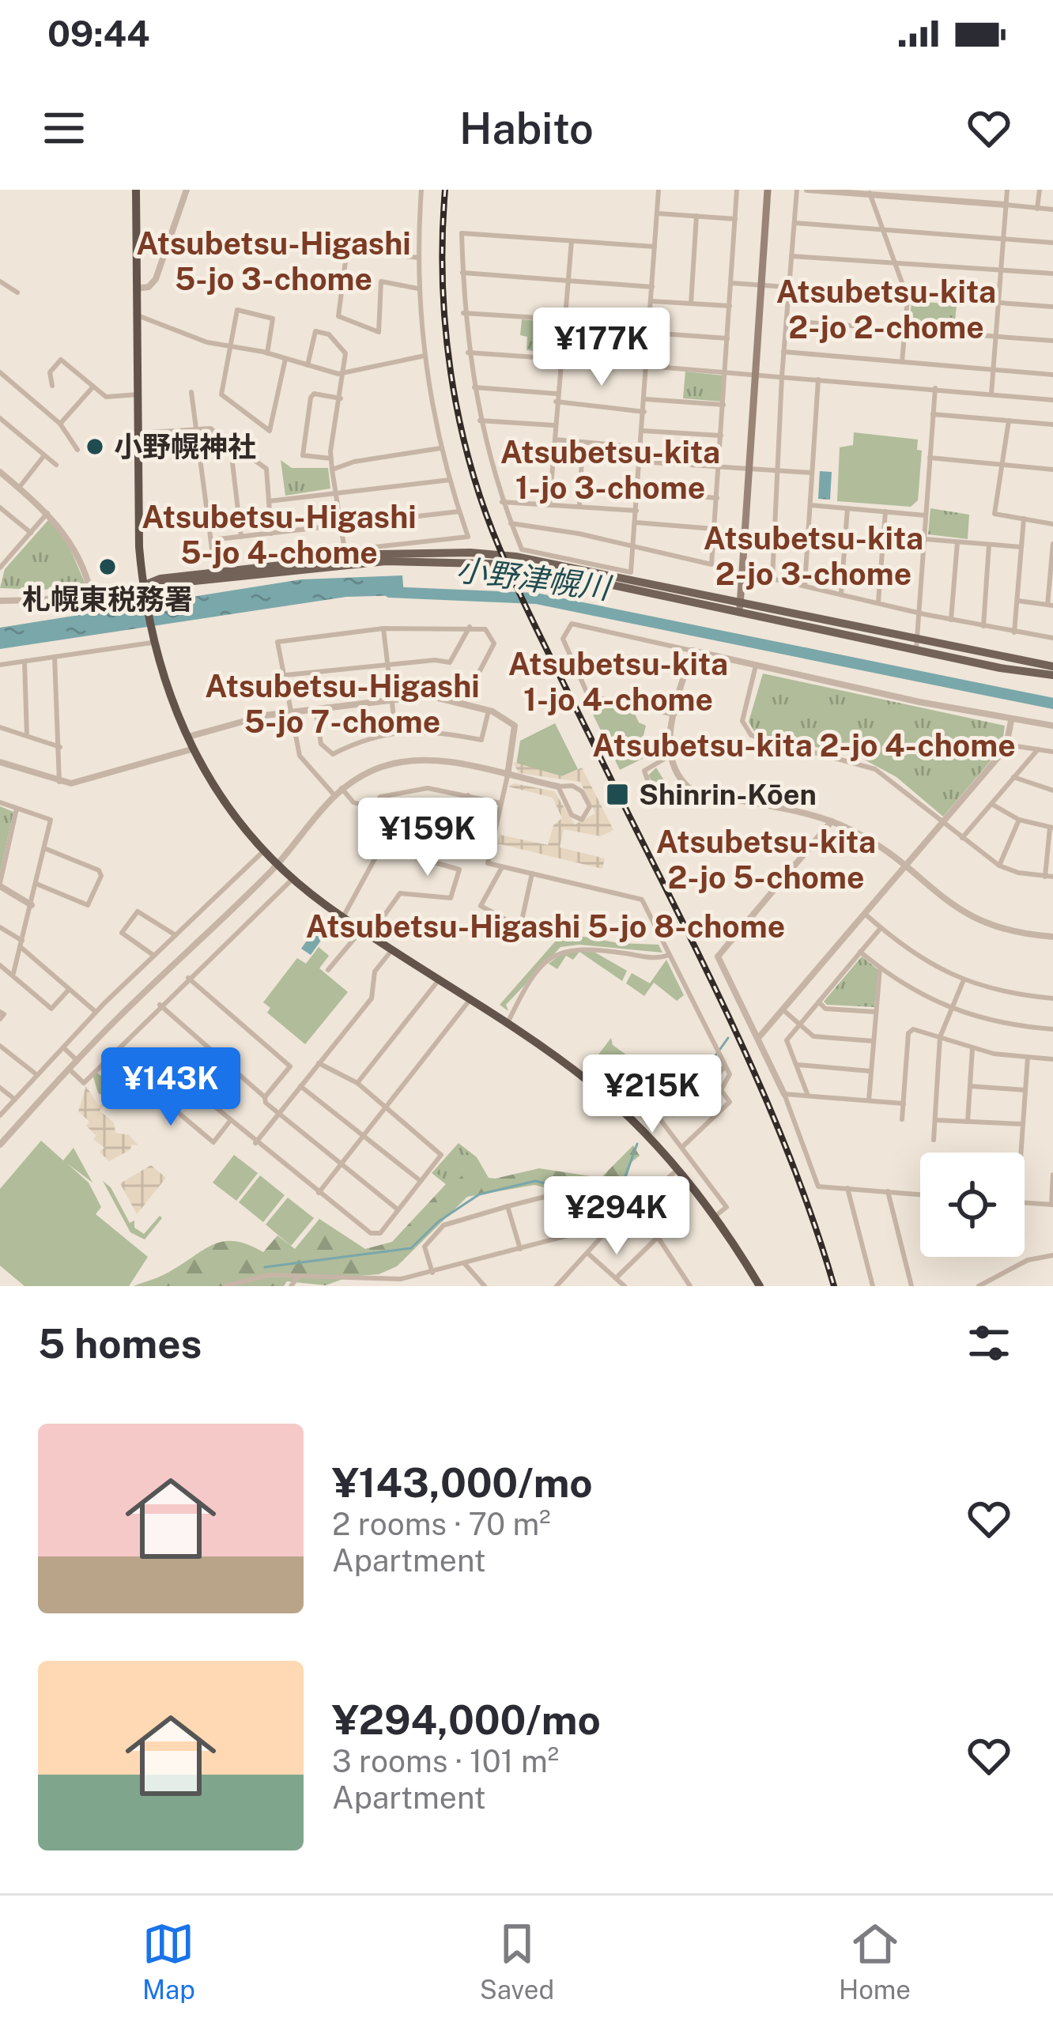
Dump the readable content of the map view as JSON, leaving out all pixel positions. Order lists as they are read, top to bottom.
{
  "districts": [
    "Atsubetsu-Higashi 5-jo 3-chome",
    "Atsubetsu-kita 2-jo 2-chome",
    "Atsubetsu-kita 1-jo 3-chome",
    "Atsubetsu-Higashi 5-jo 4-chome",
    "Atsubetsu-kita 2-jo 3-chome",
    "Atsubetsu-kita 1-jo 4-chome",
    "Atsubetsu-Higashi 5-jo 7-chome",
    "Atsubetsu-kita 2-jo 4-chome",
    "Atsubetsu-kita 2-jo 5-chome",
    "Atsubetsu-Higashi 5-jo 8-chome"
  ],
  "water": ["小野津幌川"],
  "places": {
    "other": ["小野幌神社", "札幌東税務署"],
    "transit": ["Shinrin-Kōen"]
  },
  "page": {
    "status": "09:44",
    "header": "Habito",
    "price": [
      "¥177K",
      "¥159K",
      "¥143K",
      "¥215K",
      "¥294K"
    ],
    "heading": "5 homes",
    "list": [
      {
        "name": "¥143,000/mo",
        "note": "2 rooms · 70 m² · Apartment"
      },
      {
        "name": "¥294,000/mo",
        "note": "3 rooms · 101 m² · Apartment"
      }
    ],
    "tabs": ["Map", "Saved", "Home"]
  }
}
